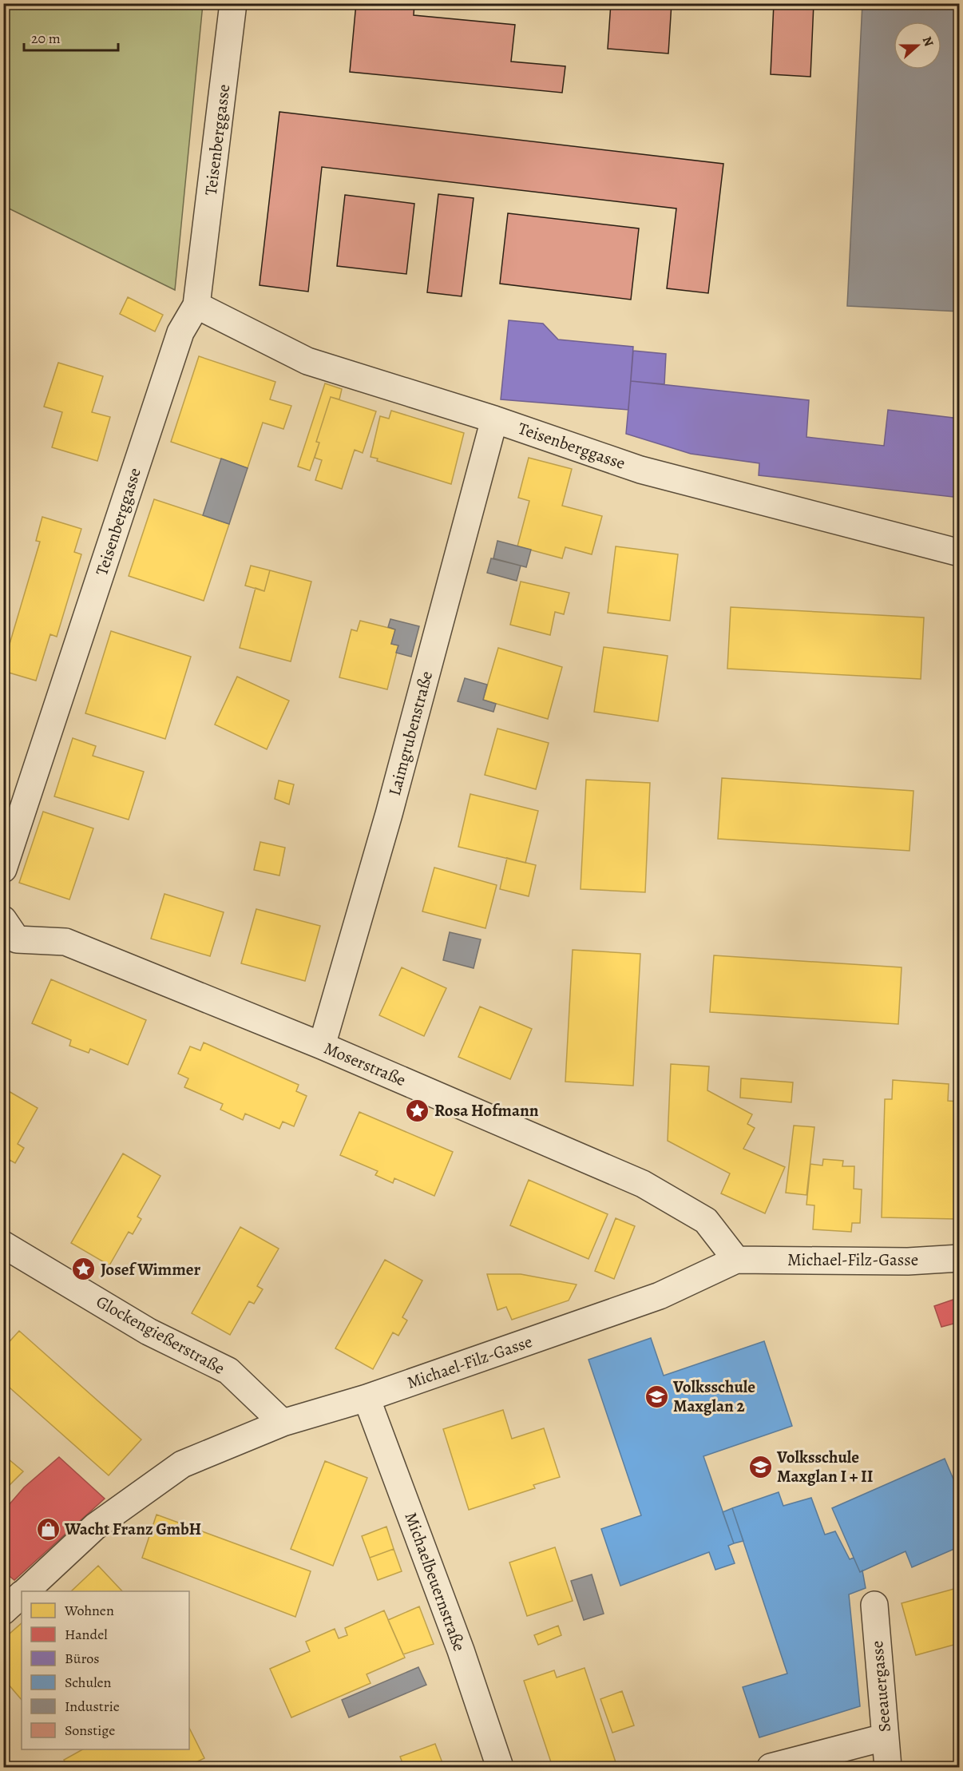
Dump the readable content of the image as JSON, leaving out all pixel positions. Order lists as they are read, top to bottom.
{
  "streets": {
    "street": [
      "Teisenberggasse",
      "Laimgrubenstraße",
      "Moserstraße",
      "Michael-Filz-Gasse",
      "Glockengießerstraße",
      "Michaelbeuernstraße",
      "Seeauergasse"
    ]
  },
  "crossings": [
    ["Teisenberggasse", "Laimgrubenstraße"],
    ["Laimgrubenstraße", "Moserstraße"],
    ["Moserstraße", "Michael-Filz-Gasse"],
    ["Michael-Filz-Gasse", "Glockengießerstraße"],
    ["Michael-Filz-Gasse", "Michaelbeuernstraße"]
  ],
  "places": {
    "place": ["Rosa Hofmann", "Josef Wimmer"],
    "school or university": ["Volksschule Maxglan 2", "Volksschule Maxglan I + II"],
    "shop": ["Wacht Franz GmbH"]
  },
  "legend": [
    "Wohnen",
    "Handel",
    "Büros",
    "Schulen",
    "Industrie",
    "Sonstige"
  ],
  "scale_bar": "20 m",
  "north": "right"
}
